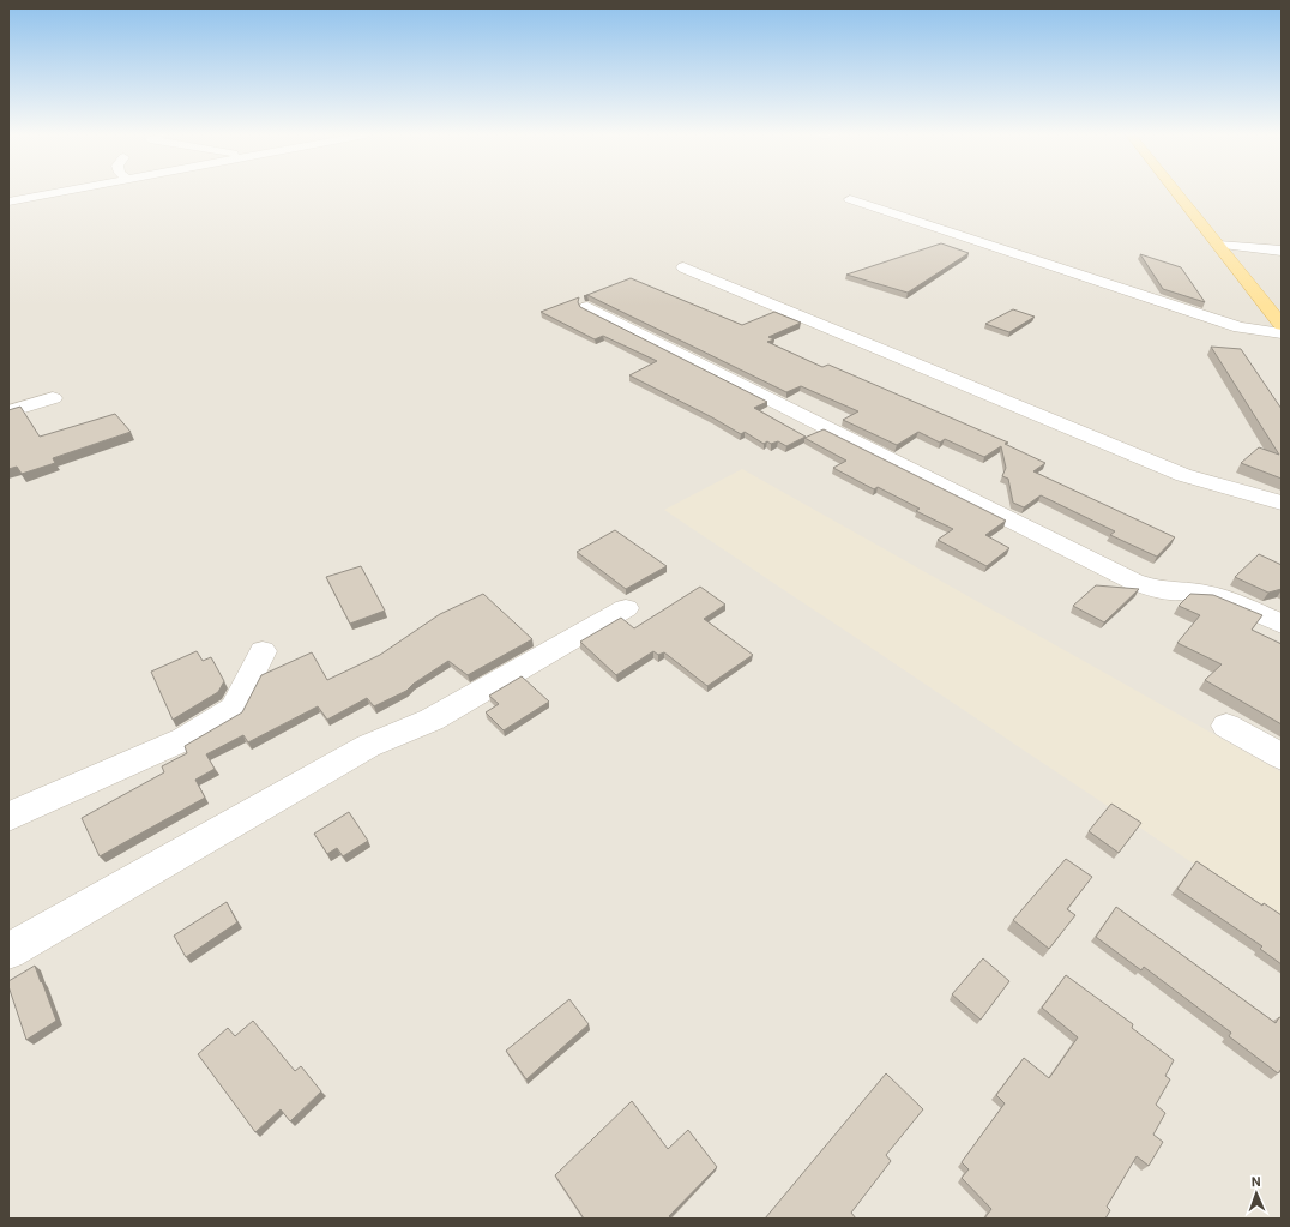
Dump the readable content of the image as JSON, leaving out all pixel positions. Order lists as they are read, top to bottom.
{
  "north": "top"
}
